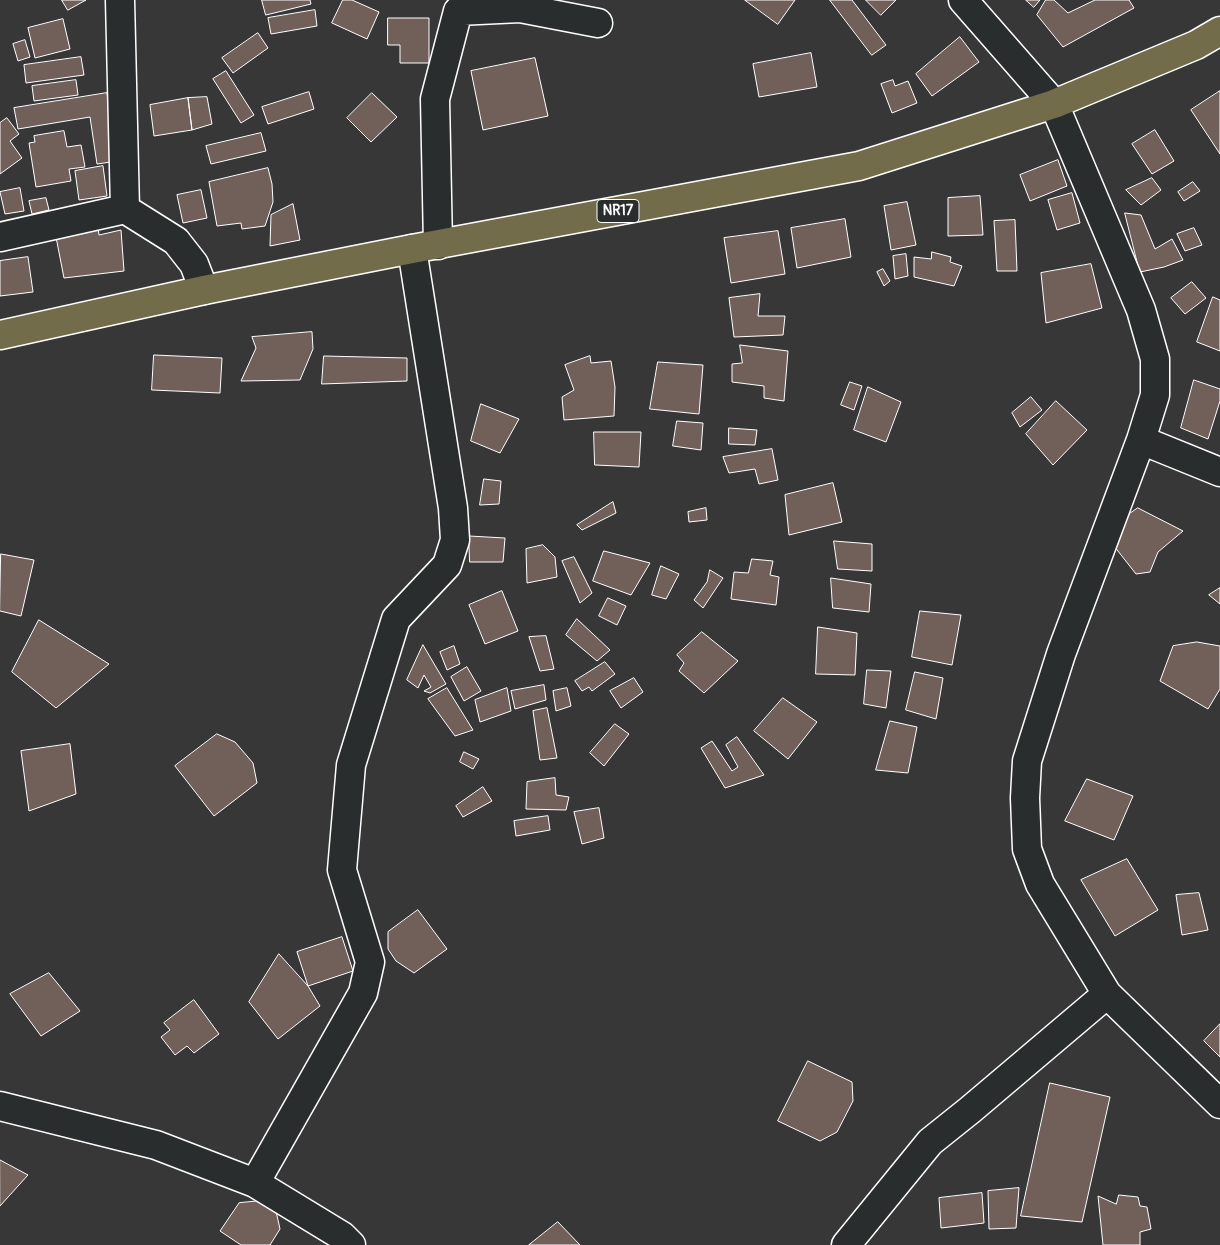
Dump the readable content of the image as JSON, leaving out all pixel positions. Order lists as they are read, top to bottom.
{
  "streets": {
    "main road": ["NR17"]
  }
}
